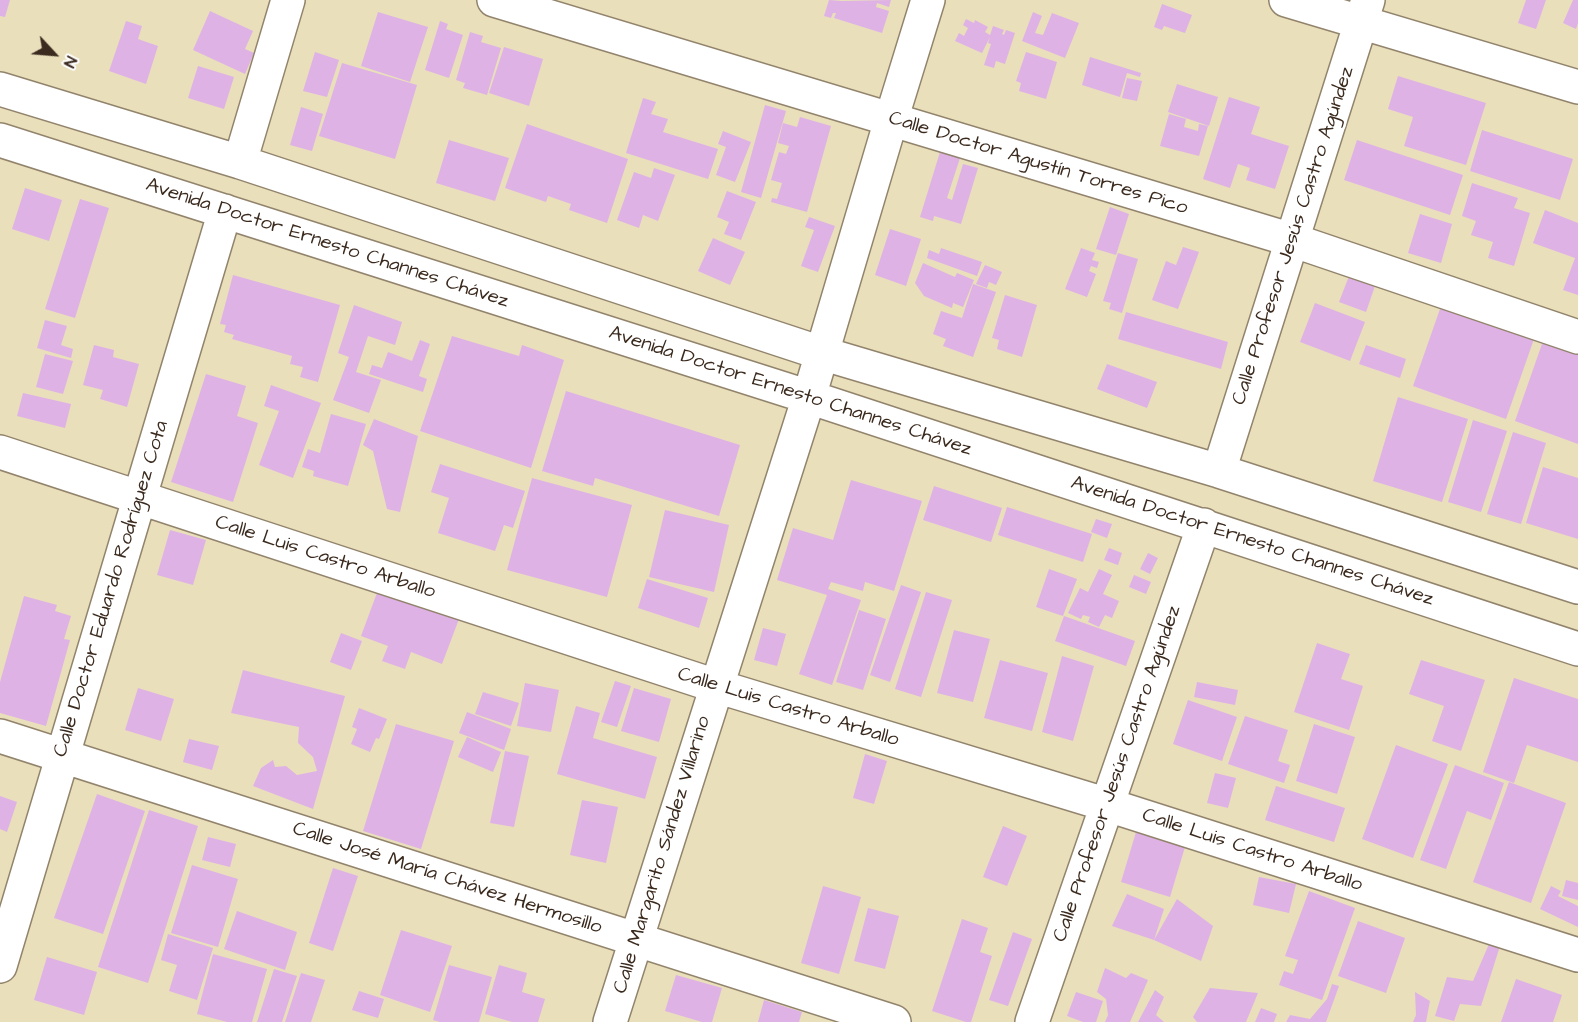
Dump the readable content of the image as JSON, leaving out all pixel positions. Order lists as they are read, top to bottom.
{
  "streets": {
    "street": [
      "Calle Doctor Agustín Torres Pico",
      "Calle Profesor Jesús Castro Agúndez",
      "Avenida Doctor Ernesto Channes Chávez",
      "Calle Luis Castro Arballo",
      "Calle Doctor Eduardo Rodríguez Cota",
      "Calle Margarito Sández Villarino",
      "Calle José María Chávez Hermosillo"
    ]
  },
  "crossings": [
    ["Calle Doctor Agustín Torres Pico", "Calle Profesor Jesús Castro Agúndez"],
    ["Calle Doctor Agustín Torres Pico", "Calle Margarito Sández Villarino"],
    ["Calle Profesor Jesús Castro Agúndez", "Avenida Doctor Ernesto Channes Chávez"],
    ["Calle Profesor Jesús Castro Agúndez", "Calle Luis Castro Arballo"],
    ["Avenida Doctor Ernesto Channes Chávez", "Calle Doctor Eduardo Rodríguez Cota"],
    ["Avenida Doctor Ernesto Channes Chávez", "Calle Margarito Sández Villarino"],
    ["Calle Luis Castro Arballo", "Calle Doctor Eduardo Rodríguez Cota"],
    ["Calle Luis Castro Arballo", "Calle Margarito Sández Villarino"],
    ["Calle Doctor Eduardo Rodríguez Cota", "Calle José María Chávez Hermosillo"],
    ["Calle Margarito Sández Villarino", "Calle José María Chávez Hermosillo"]
  ],
  "north": "bottom right"
}
